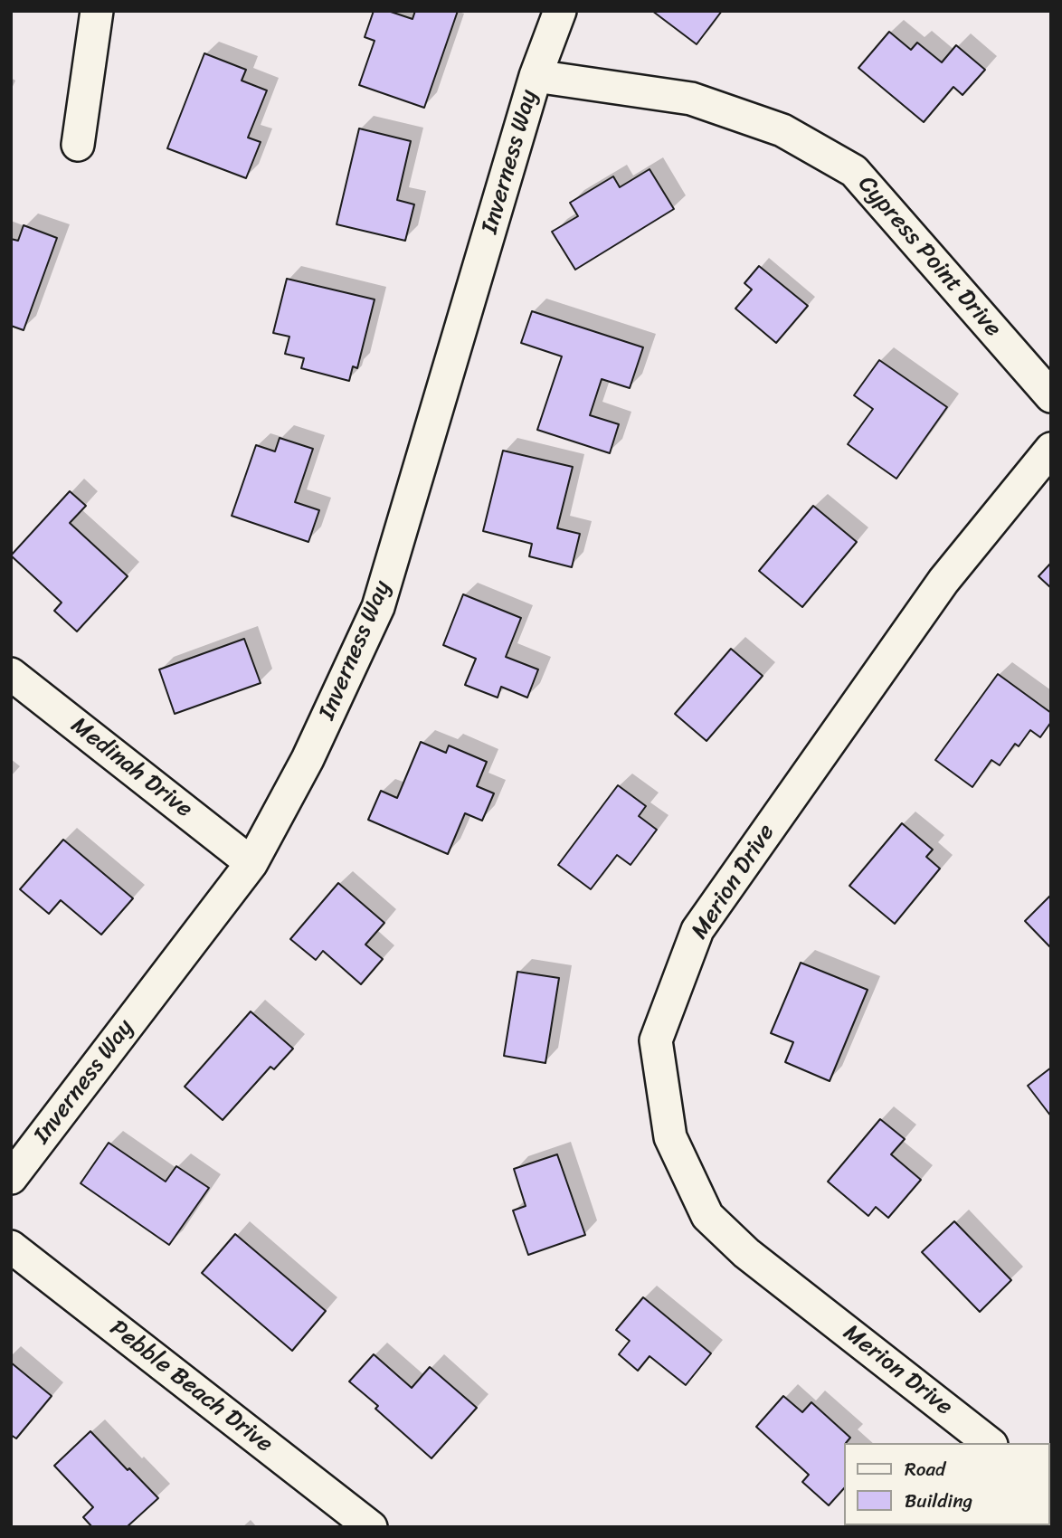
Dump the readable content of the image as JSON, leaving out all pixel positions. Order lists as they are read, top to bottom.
{
  "streets": {
    "street": [
      "Inverness Way",
      "Cypress Point Drive",
      "Medinah Drive",
      "Merion Drive",
      "Pebble Beach Drive"
    ]
  },
  "crossings": [
    ["Inverness Way", "Cypress Point Drive"],
    ["Inverness Way", "Medinah Drive"]
  ],
  "legend": ["Road", "Building"]
}
